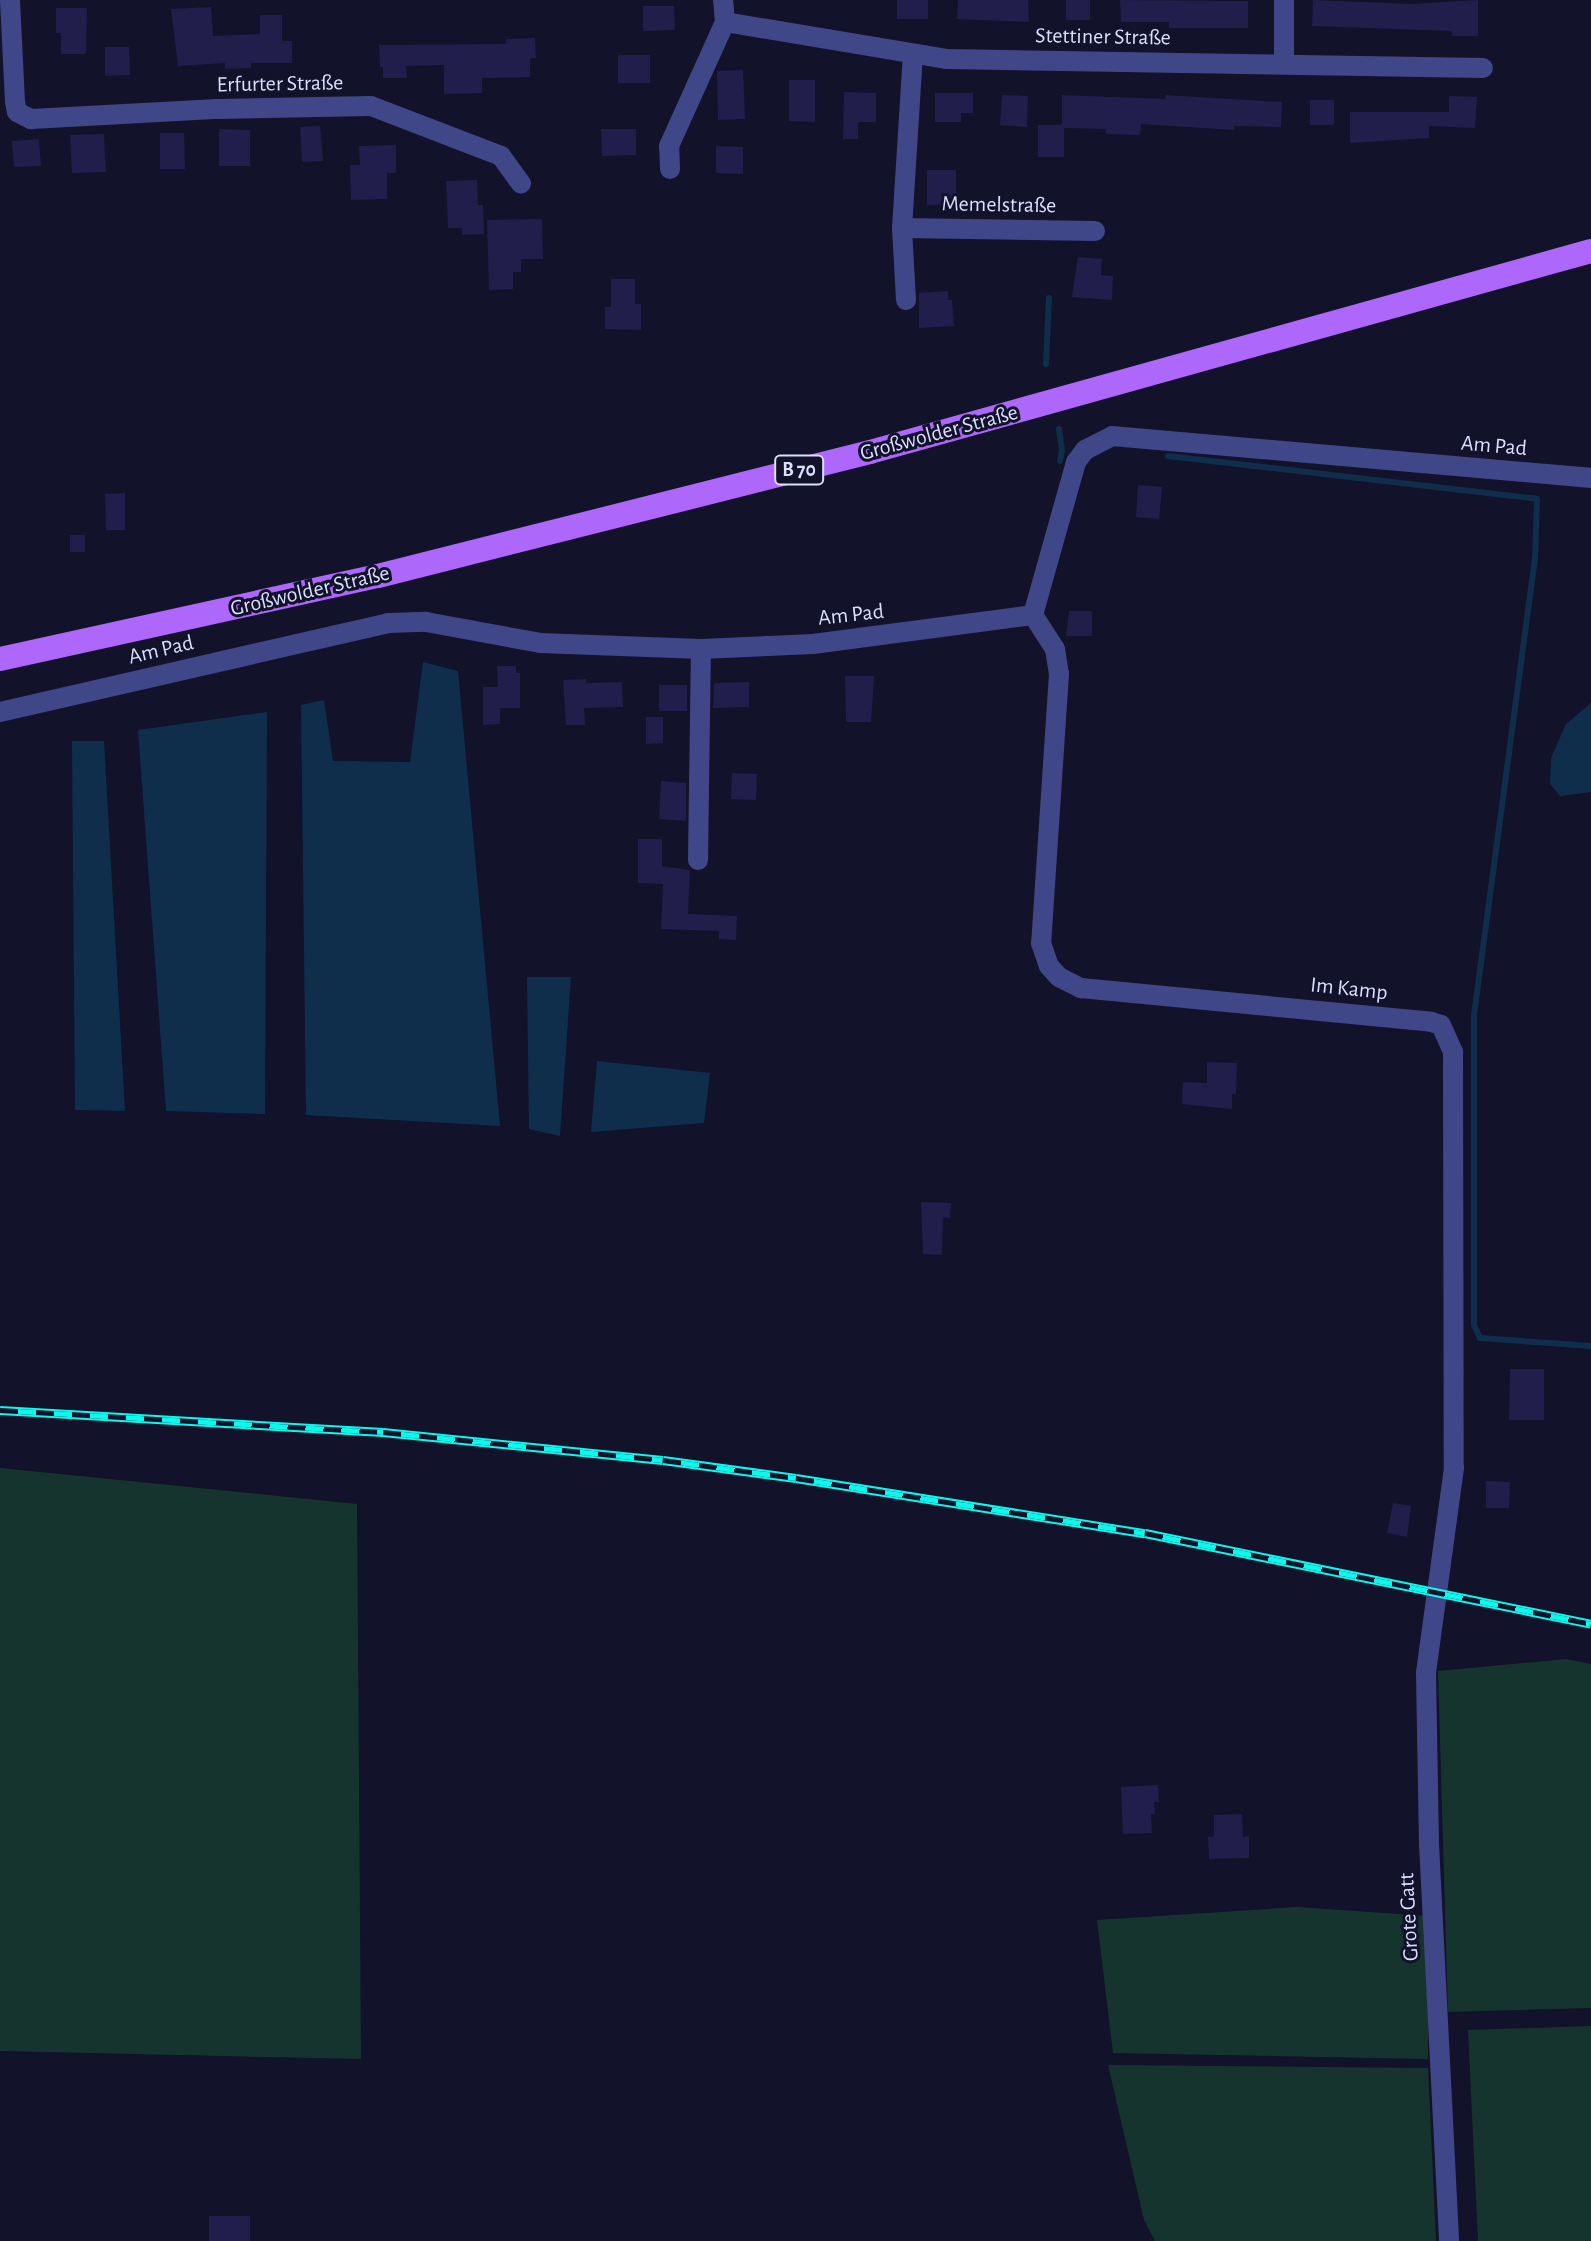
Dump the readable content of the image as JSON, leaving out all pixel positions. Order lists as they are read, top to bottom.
{
  "streets": {
    "main road": ["Großwolder Straße", "B 70"],
    "street": [
      "Stettiner Straße",
      "Erfurter Straße",
      "Memelstraße",
      "Am Pad",
      "Im Kamp",
      "Grote Gatt"
    ]
  },
  "crossings": [
    ["Am Pad", "Im Kamp"],
    ["Im Kamp", "Grote Gatt"]
  ]
}
